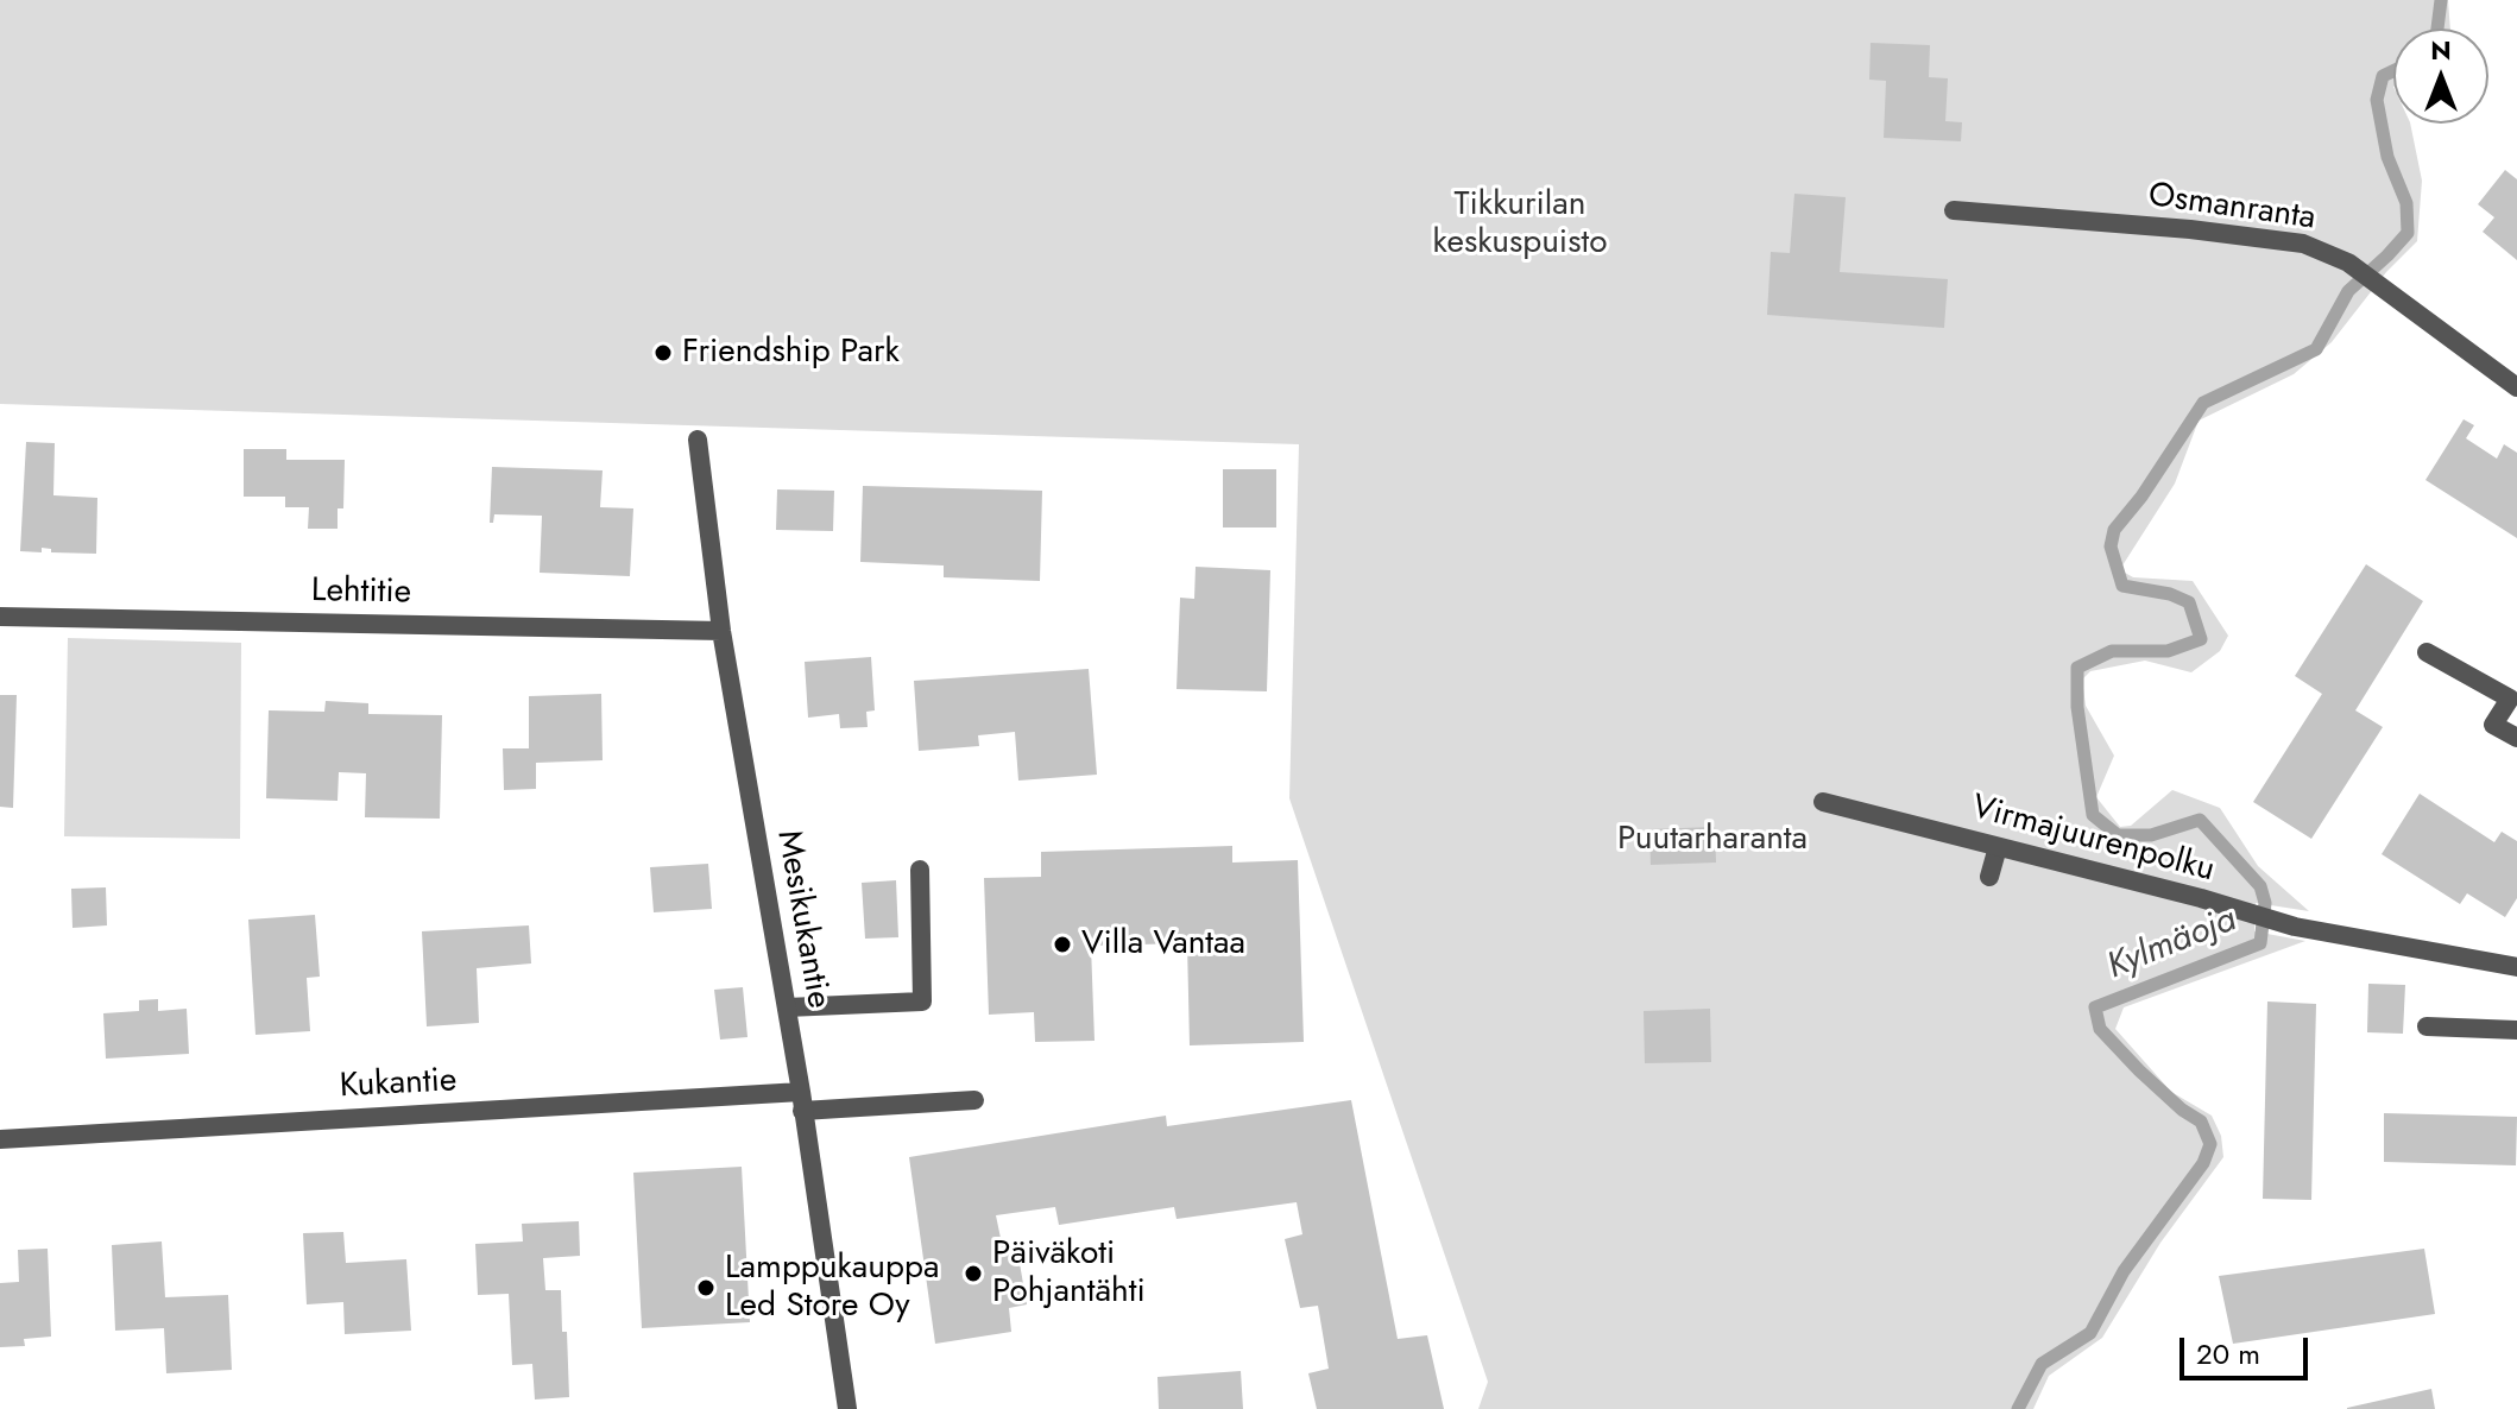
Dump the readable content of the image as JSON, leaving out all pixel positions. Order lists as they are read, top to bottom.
{
  "streets": {
    "street": [
      "Osmanranta",
      "Lehtitie",
      "Virmajuurenpolku",
      "Mesikukantie",
      "Kukantie"
    ]
  },
  "crossings": [
    ["Lehtitie", "Mesikukantie"],
    ["Mesikukantie", "Kukantie"]
  ],
  "water": ["Kylmäoja"],
  "parks": ["Tikkurilan keskuspuisto", "Puutarharanta"],
  "places": [
    "Friendship Park",
    "Villa Vantaa",
    "Päiväkoti Pohjantähti",
    "Lamppukauppa Led Store Oy"
  ],
  "scale_bar": "20 m",
  "north": "top"
}
